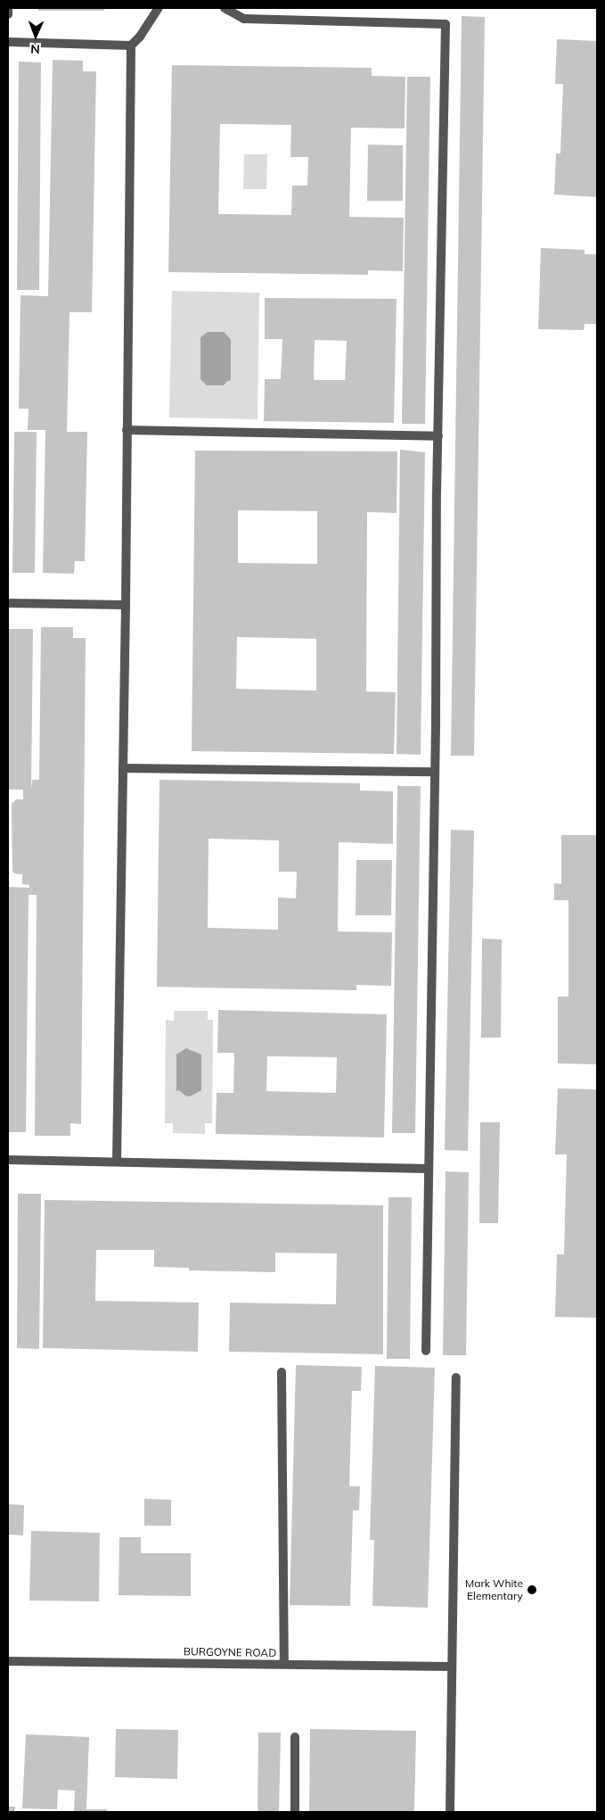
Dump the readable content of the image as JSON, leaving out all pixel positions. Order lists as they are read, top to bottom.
{
  "streets": {
    "street": ["BURGOYNE ROAD"]
  },
  "places": ["Mark White Elementary"],
  "north": "bottom"
}
